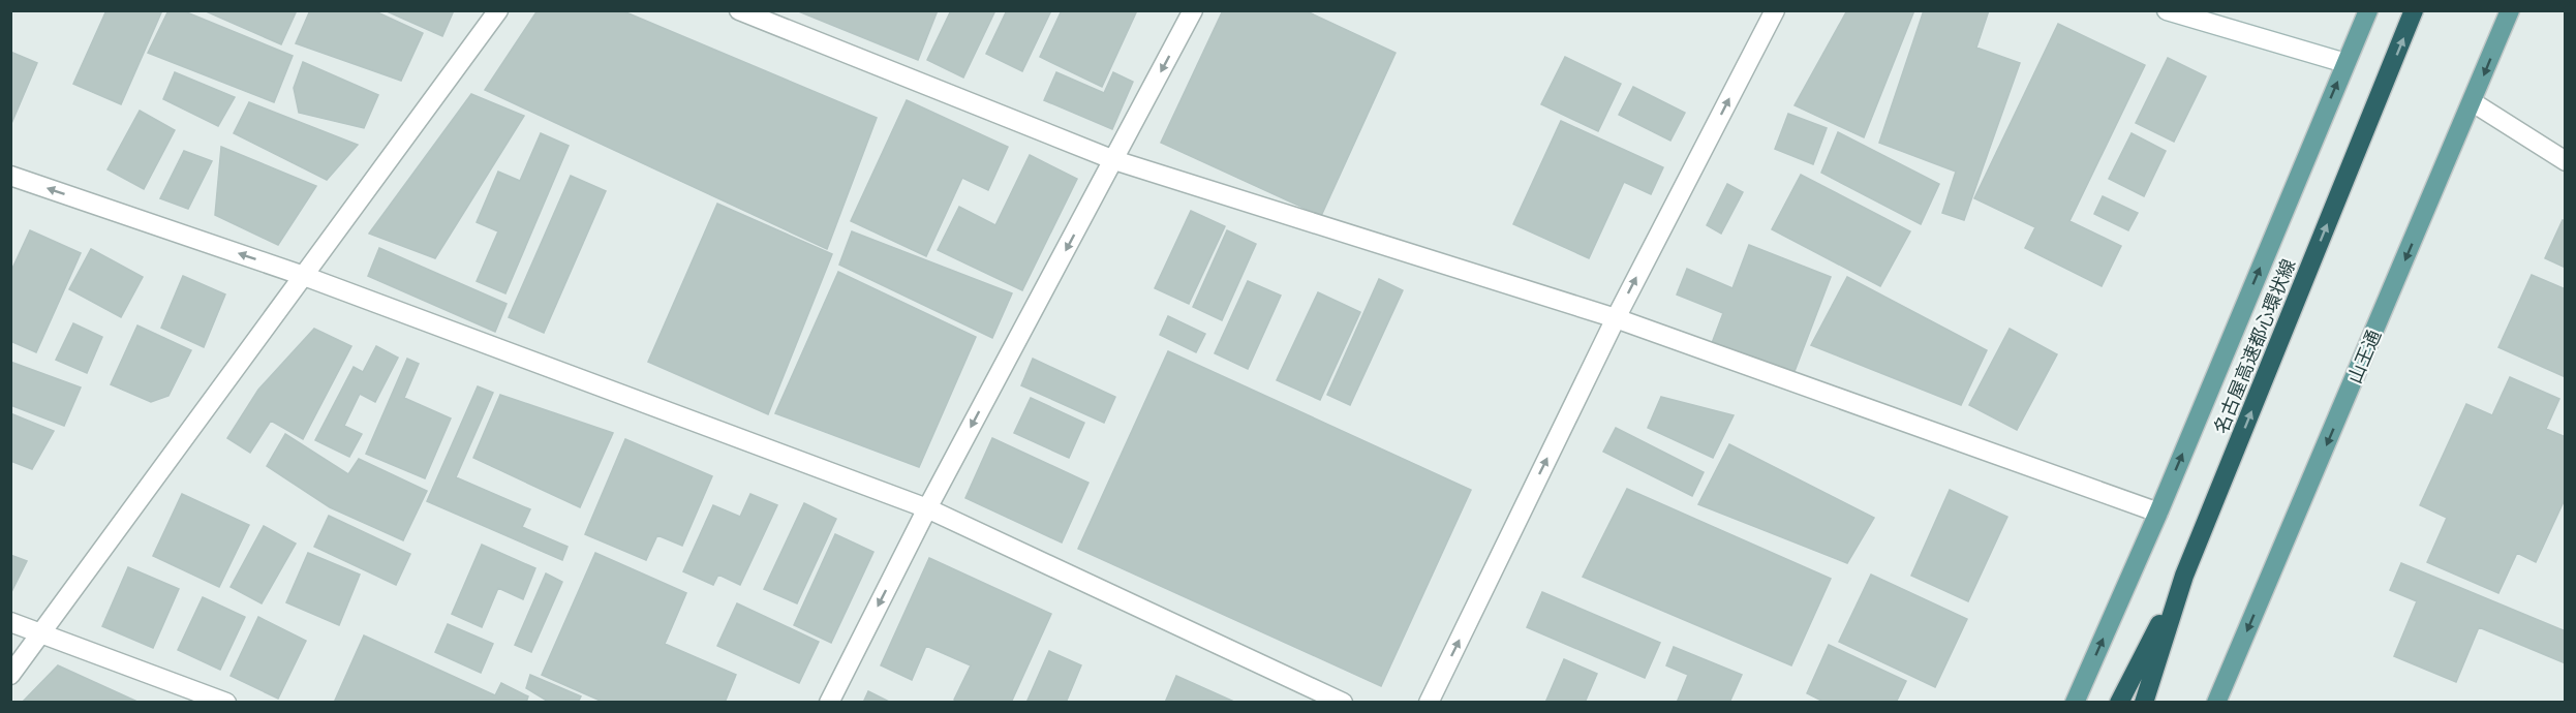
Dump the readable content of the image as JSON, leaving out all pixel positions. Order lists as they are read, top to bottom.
{
  "streets": {
    "highway": ["名古屋高速都心環状線"],
    "main road": ["山王通"]
  },
  "one_way": ["名古屋高速都心環状線"]
}
